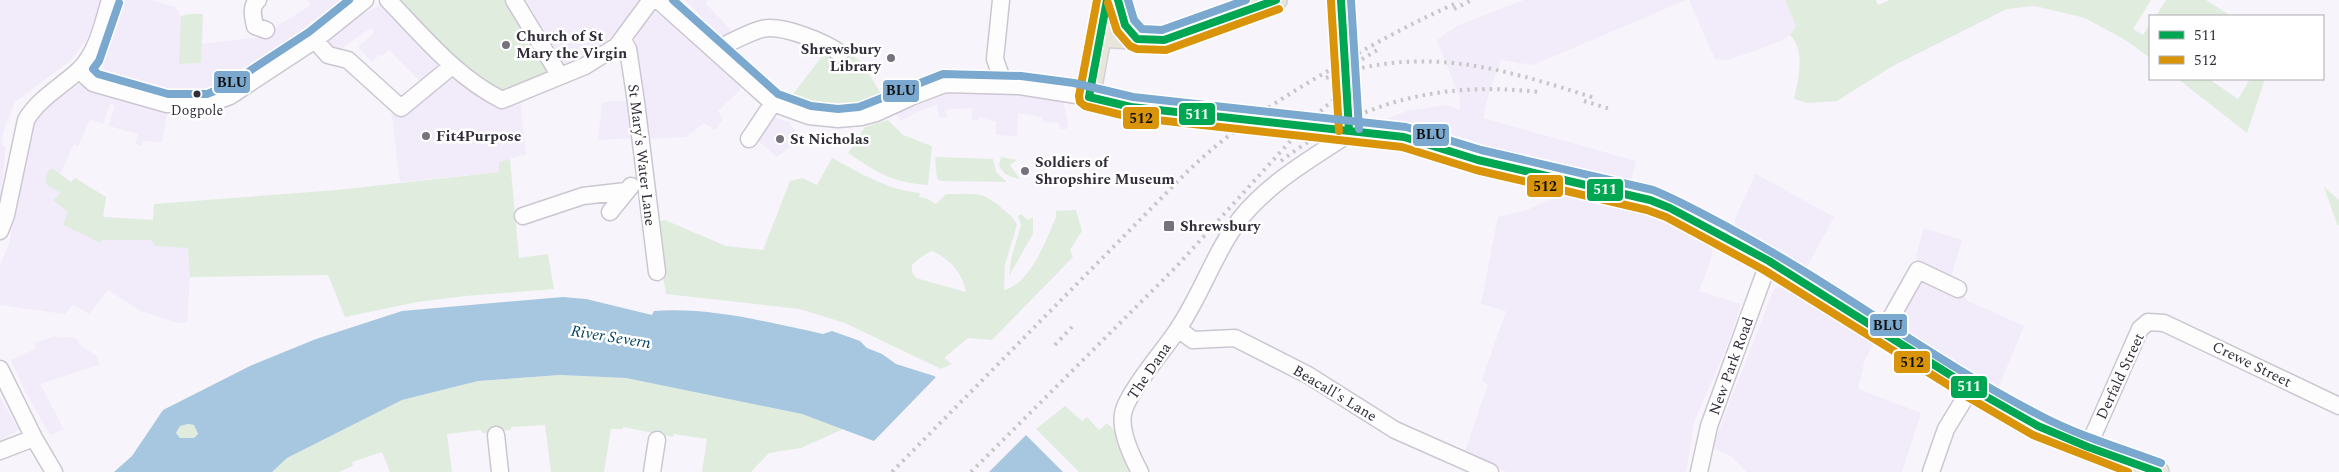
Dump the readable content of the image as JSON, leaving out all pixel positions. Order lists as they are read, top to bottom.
{
  "streets": {
    "street": [
      "St Mary's Water Lane",
      "Crewe Street",
      "New Park Road",
      "The Dana",
      "Derfald Street",
      "Beacall's Lane"
    ]
  },
  "crossings": [
    ["Crewe Street", "Derfald Street"],
    ["The Dana", "Beacall's Lane"]
  ],
  "water": ["River Severn"],
  "places": {
    "other": [
      "Church of St Mary the Virgin",
      "Shrewsbury Library",
      "Dogpole",
      "Fit4Purpose",
      "St Nicholas",
      "Soldiers of Shropshire Museum"
    ],
    "transit": ["Shrewsbury"]
  },
  "lines": ["transit line 511", "transit line 512", "transit line BLU"],
  "legend": ["511", "512"]
}
